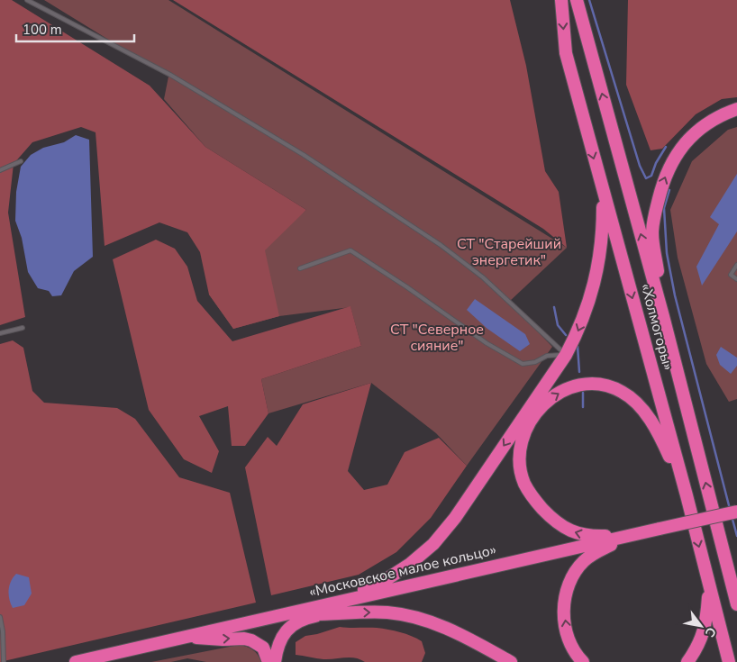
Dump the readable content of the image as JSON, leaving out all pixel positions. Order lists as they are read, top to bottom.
{
  "streets": {
    "highway": ["«Холмогоры»", "«Московское малое кольцо»"]
  },
  "parks": ["СТ \"Старейший энергетик\"", "СТ \"Северное сияние\""],
  "scale_bar": "100 m",
  "north": "bottom right"
}
